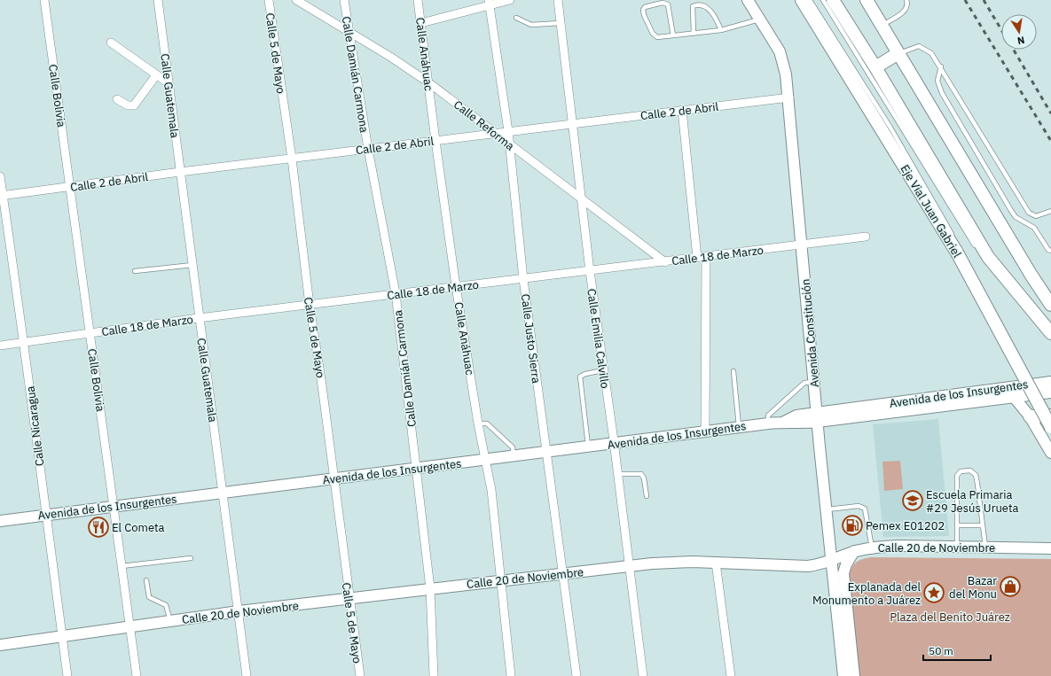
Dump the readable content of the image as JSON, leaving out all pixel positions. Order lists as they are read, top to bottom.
{
  "streets": {
    "main road": [
      "Eje Vial Juan Gabriel",
      "Avenida Constitución",
      "Avenida de los Insurgentes",
      "Calle 20 de Noviembre"
    ],
    "street": [
      "Calle 5 de Mayo",
      "Calle Anáhuac",
      "Calle Damián Carmona",
      "Calle Bolivia",
      "Calle Guatemala",
      "Calle 2 de Abril",
      "Calle Reforma",
      "Calle 18 de Marzo",
      "Calle Justo Sierra",
      "Calle Emilia Calvillo",
      "Calle Nicaragua"
    ]
  },
  "crossings": [
    ["Calle 5 de Mayo", "Calle 2 de Abril"],
    ["Calle 5 de Mayo", "Calle 18 de Marzo"],
    ["Calle 5 de Mayo", "Avenida de los Insurgentes"],
    ["Calle 5 de Mayo", "Calle 20 de Noviembre"],
    ["Calle Anáhuac", "Calle 2 de Abril"],
    ["Calle Anáhuac", "Calle Reforma"],
    ["Calle Anáhuac", "Calle 18 de Marzo"],
    ["Calle Anáhuac", "Avenida de los Insurgentes"],
    ["Calle Anáhuac", "Calle 20 de Noviembre"],
    ["Calle Damián Carmona", "Calle 2 de Abril"],
    ["Calle Damián Carmona", "Calle Reforma"],
    ["Calle Damián Carmona", "Calle 18 de Marzo"],
    ["Calle Damián Carmona", "Avenida de los Insurgentes"],
    ["Calle Damián Carmona", "Calle 20 de Noviembre"],
    ["Calle Bolivia", "Calle 2 de Abril"],
    ["Calle Bolivia", "Calle 18 de Marzo"],
    ["Calle Bolivia", "Avenida de los Insurgentes"],
    ["Calle Bolivia", "Calle 20 de Noviembre"],
    ["Calle Guatemala", "Calle 2 de Abril"],
    ["Calle Guatemala", "Calle 18 de Marzo"],
    ["Calle Guatemala", "Avenida de los Insurgentes"],
    ["Calle Guatemala", "Calle 20 de Noviembre"],
    ["Calle 2 de Abril", "Calle Reforma"],
    ["Calle 2 de Abril", "Avenida Constitución"],
    ["Calle 2 de Abril", "Calle Justo Sierra"],
    ["Calle 2 de Abril", "Calle Emilia Calvillo"],
    ["Calle 2 de Abril", "Calle Nicaragua"],
    ["Calle Reforma", "Calle 18 de Marzo"],
    ["Calle Reforma", "Calle Justo Sierra"],
    ["Calle Reforma", "Calle Emilia Calvillo"],
    ["Calle 18 de Marzo", "Avenida Constitución"],
    ["Calle 18 de Marzo", "Calle Justo Sierra"],
    ["Calle 18 de Marzo", "Calle Emilia Calvillo"],
    ["Calle 18 de Marzo", "Calle Nicaragua"],
    ["Avenida Constitución", "Avenida de los Insurgentes"],
    ["Avenida Constitución", "Calle 20 de Noviembre"],
    ["Calle Justo Sierra", "Avenida de los Insurgentes"],
    ["Calle Justo Sierra", "Calle 20 de Noviembre"],
    ["Calle Emilia Calvillo", "Avenida de los Insurgentes"],
    ["Calle Emilia Calvillo", "Calle 20 de Noviembre"],
    ["Avenida de los Insurgentes", "Calle Nicaragua"],
    ["Calle Nicaragua", "Calle 20 de Noviembre"]
  ],
  "parks": ["Plaza del Benito Juárez"],
  "places": {
    "school or university": ["Escuela Primaria #29 Jesús Urueta"],
    "fuel station": ["Pemex E01202"],
    "restaurant": ["El Cometa"],
    "shop": ["Bazar del Monu"],
    "place": ["Explanada del Monumento a Juárez"]
  },
  "scale_bar": "50 m",
  "north": "bottom"
}
